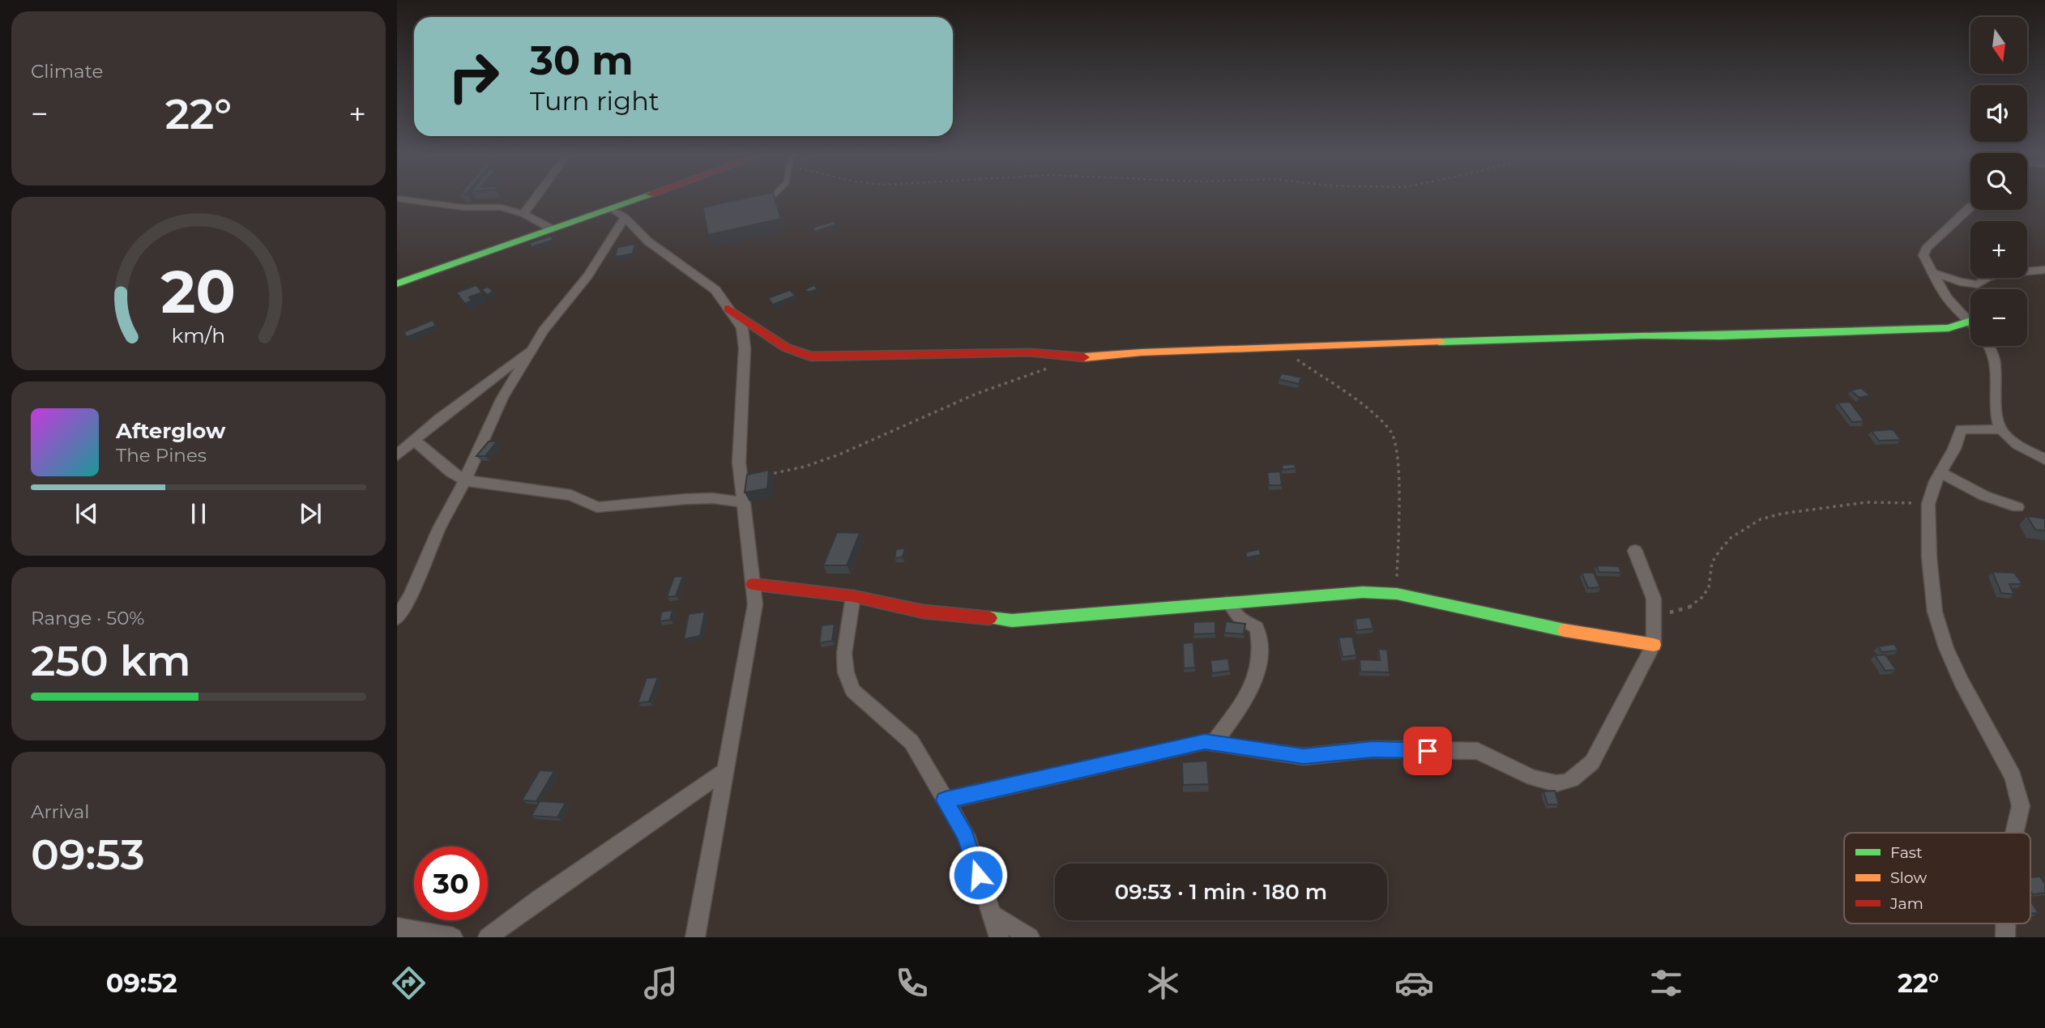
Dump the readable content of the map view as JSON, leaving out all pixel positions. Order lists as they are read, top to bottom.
{
  "legend": ["Fast", "Slow", "Jam"],
  "north": "bottom",
  "page": {
    "tile": [
      "Climate",
      ["Range · 50%", "250 km"],
      ["Arrival", "09:53"]
    ],
    "map_buttons": ["+", "−"],
    "turn": ["30 m", "Turn right"],
    "heat": ["−", "22°", "+"],
    "song": ["Afterglow", "The Pines"],
    "limit": "30",
    "trip": "09:53 · 1 min · 180 m",
    "tabs": ["09:52", "22°"],
    "gauge": ["20", "km/h"]
  }
}
